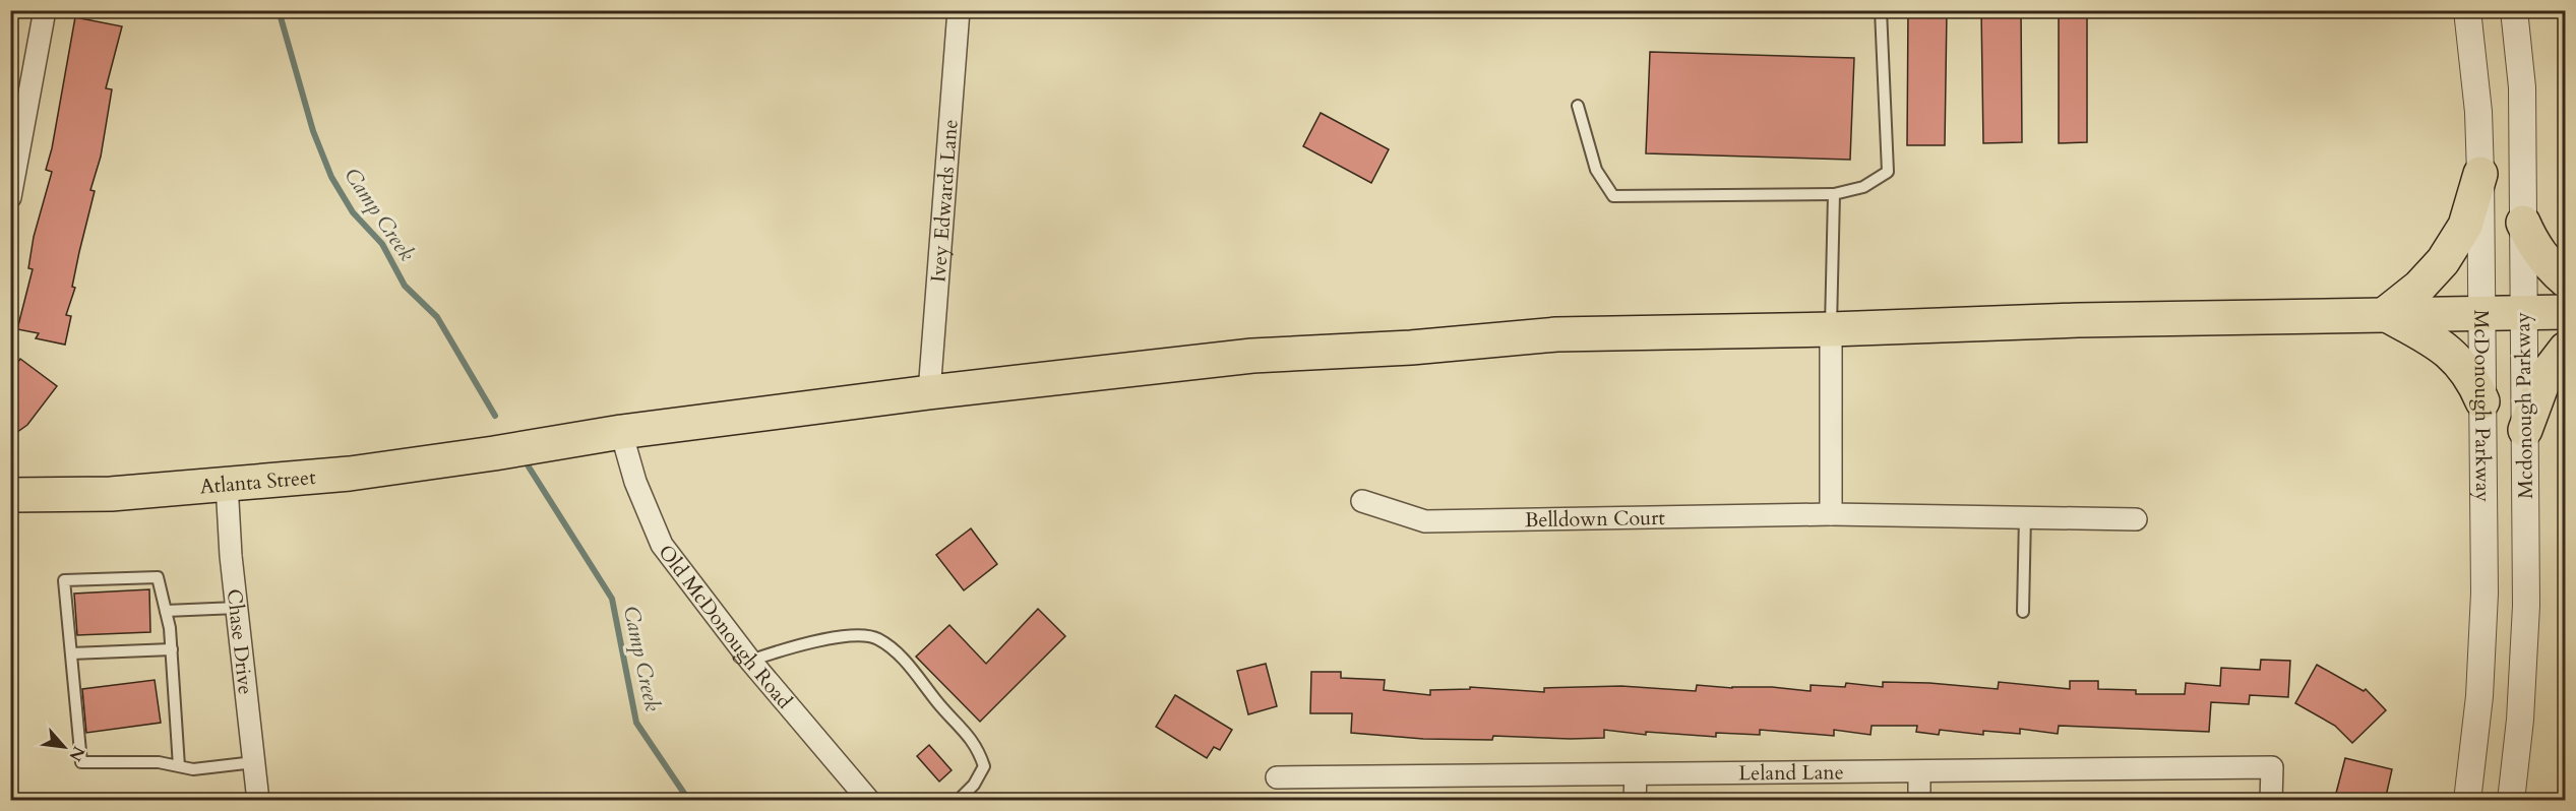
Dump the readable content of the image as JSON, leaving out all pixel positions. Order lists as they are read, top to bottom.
{
  "streets": {
    "main road": ["Atlanta Street"],
    "street": [
      "Ivey Edwards Lane",
      "McDonough Parkway",
      "Mcdonough Parkway",
      "Belldown Court",
      "Old McDonough Road",
      "Chase Drive",
      "Leland Lane"
    ]
  },
  "crossings": [
    ["Ivey Edwards Lane", "Atlanta Street"],
    ["McDonough Parkway", "Atlanta Street"],
    ["Mcdonough Parkway", "Atlanta Street"],
    ["Atlanta Street", "Old McDonough Road"],
    ["Atlanta Street", "Chase Drive"]
  ],
  "water": ["Camp Creek"],
  "north": "bottom right"
}
